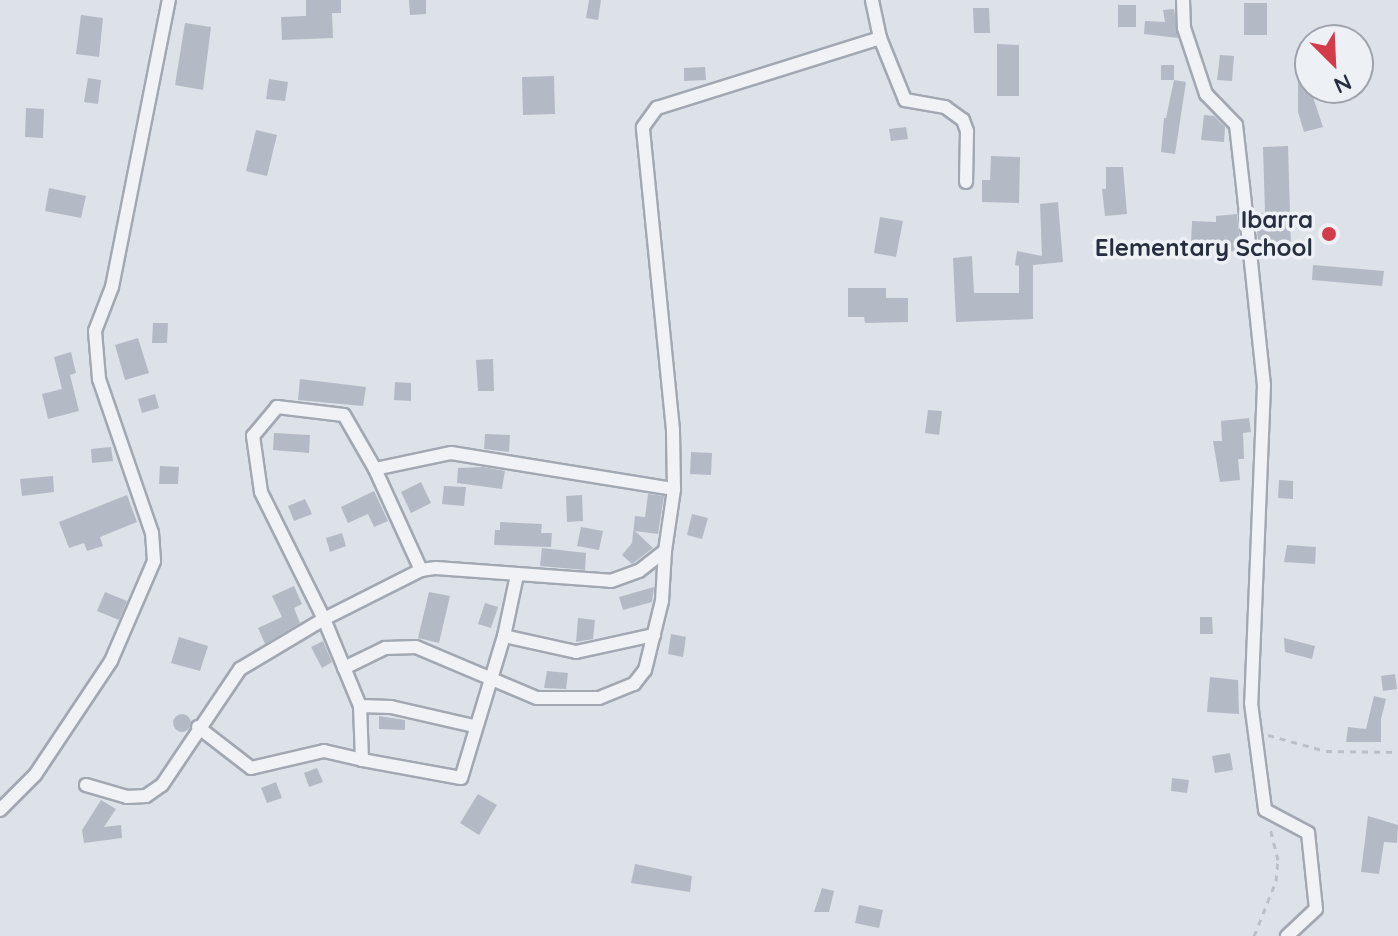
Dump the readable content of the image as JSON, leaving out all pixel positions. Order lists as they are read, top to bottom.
{
  "places": ["Ibarra Elementary School"],
  "north": "bottom right"
}
